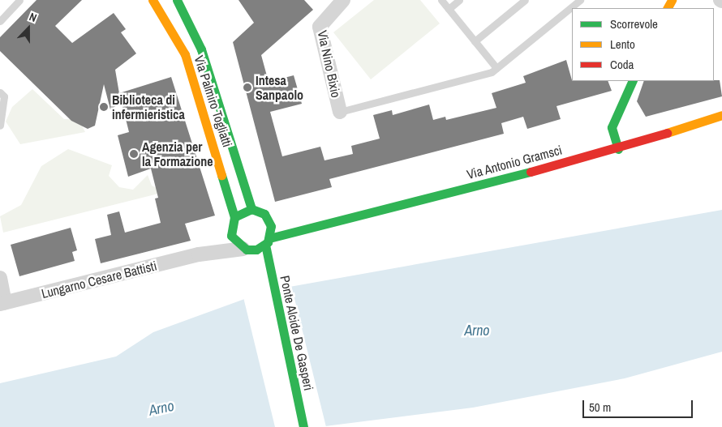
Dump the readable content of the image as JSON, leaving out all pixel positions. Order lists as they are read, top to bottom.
{
  "streets": {
    "main road": ["Via Palmiro Togliatti", "Via Antonio Gramsci", "Ponte Alcide De Gasperi"],
    "street": ["Via Nino Bixio", "Lungarno Cesare Battisti"]
  },
  "crossings": [
    ["Via Palmiro Togliatti", "Via Antonio Gramsci"],
    ["Via Palmiro Togliatti", "Lungarno Cesare Battisti"],
    ["Via Palmiro Togliatti", "Ponte Alcide De Gasperi"],
    ["Via Antonio Gramsci", "Lungarno Cesare Battisti"],
    ["Via Antonio Gramsci", "Ponte Alcide De Gasperi"],
    ["Lungarno Cesare Battisti", "Ponte Alcide De Gasperi"]
  ],
  "water": ["Arno"],
  "places": ["Intesa Sanpaolo", "Biblioteca di infermieristica", "Agenzia per la Formazione"],
  "legend": ["Scorrevole", "Lento", "Coda"],
  "scale_bar": "50 m",
  "north": "top"
}
